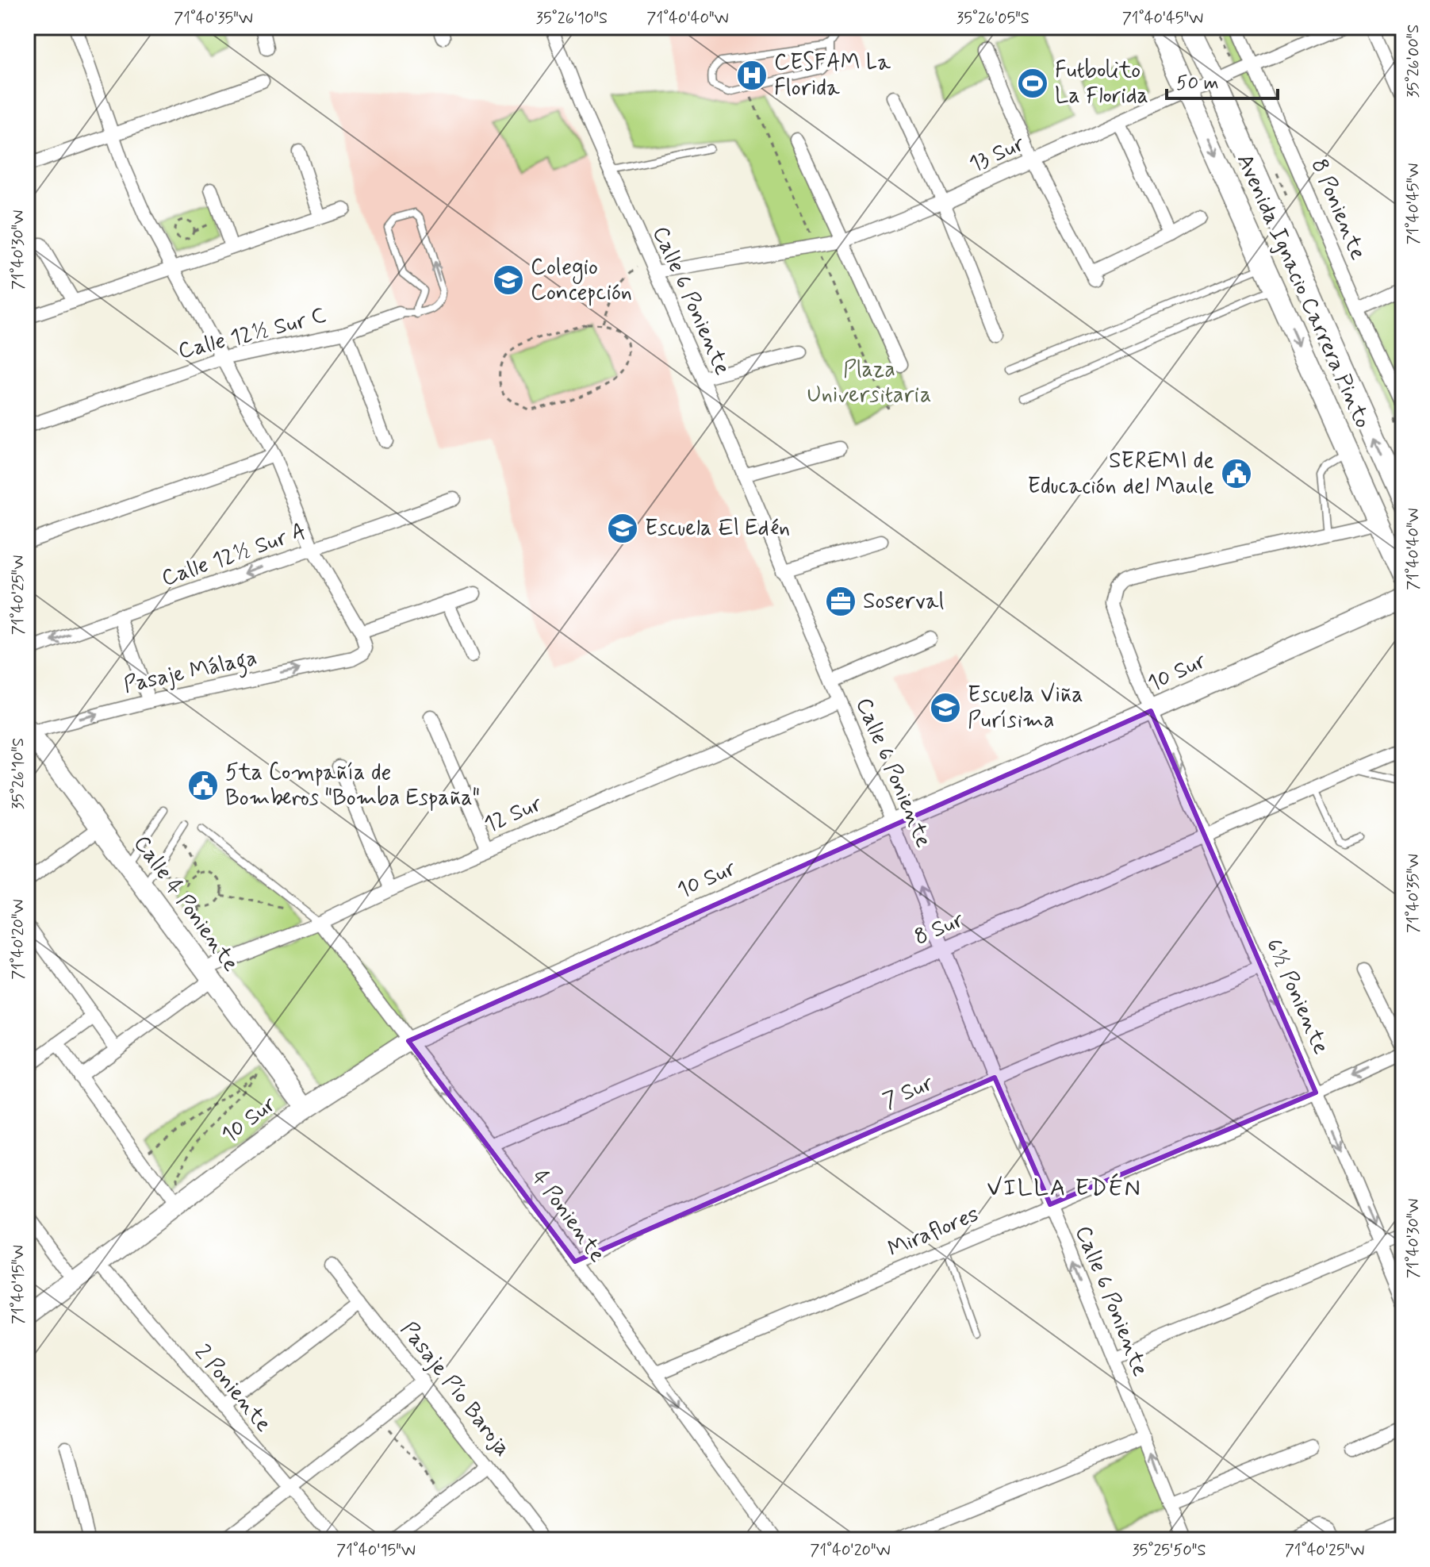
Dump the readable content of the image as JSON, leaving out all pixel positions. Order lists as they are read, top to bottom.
{
  "streets": {
    "main road": ["Avenida Ignacio Carrera Pinto"],
    "street": [
      "13 Sur",
      "8 Poniente",
      "Calle 6 Poniente",
      "Calle 12½ Sur C",
      "Calle 12½ Sur A",
      "Pasaje Málaga",
      "10 Sur",
      "12 Sur",
      "Calle 4 Poniente",
      "8 Sur",
      "6½ Poniente",
      "7 Sur",
      "4 Poniente",
      "Miraflores",
      "2 Poniente",
      "Pasaje Pío Baroja"
    ]
  },
  "crossings": [
    ["13 Sur", "8 Poniente"],
    ["13 Sur", "Avenida Ignacio Carrera Pinto"],
    ["13 Sur", "Calle 6 Poniente"],
    ["Calle 6 Poniente", "10 Sur"],
    ["Calle 6 Poniente", "12 Sur"],
    ["Calle 6 Poniente", "8 Sur"],
    ["Calle 6 Poniente", "7 Sur"],
    ["Calle 6 Poniente", "Miraflores"],
    ["Pasaje Málaga", "Calle 4 Poniente"],
    ["10 Sur", "Calle 4 Poniente"],
    ["10 Sur", "6½ Poniente"],
    ["10 Sur", "4 Poniente"],
    ["10 Sur", "2 Poniente"],
    ["12 Sur", "Calle 4 Poniente"],
    ["12 Sur", "4 Poniente"],
    ["8 Sur", "6½ Poniente"],
    ["8 Sur", "4 Poniente"],
    ["6½ Poniente", "7 Sur"],
    ["6½ Poniente", "Miraflores"],
    ["7 Sur", "4 Poniente"],
    ["4 Poniente", "Miraflores"]
  ],
  "one_way": ["6½ Poniente", "4 Poniente"],
  "districts": ["VILLA EDÉN"],
  "parks": ["Plaza Universitaria"],
  "places": {
    "hospital": ["CESFAM La Florida"],
    "sports": ["Futbolito La Florida"],
    "school or university": ["Colegio Concepción", "Escuela El Edén", "Escuela Viña Purísima"],
    "public building": ["SEREMI de Educación del Maule", "5ta Compañía de Bomberos \"Bomba España\""],
    "office": ["Soserval"]
  },
  "scale_bar": "50 m",
  "coordinates": [
    "71°40'35\"W",
    "35°26'10\"S",
    "71°40'40\"W",
    "35°26'05\"S",
    "71°40'45\"W",
    "35°26'00\"S",
    "71°40'30\"W",
    "71°40'25\"W",
    "71°40'20\"W",
    "71°40'15\"W",
    "35°25'50\"S"
  ]
}
